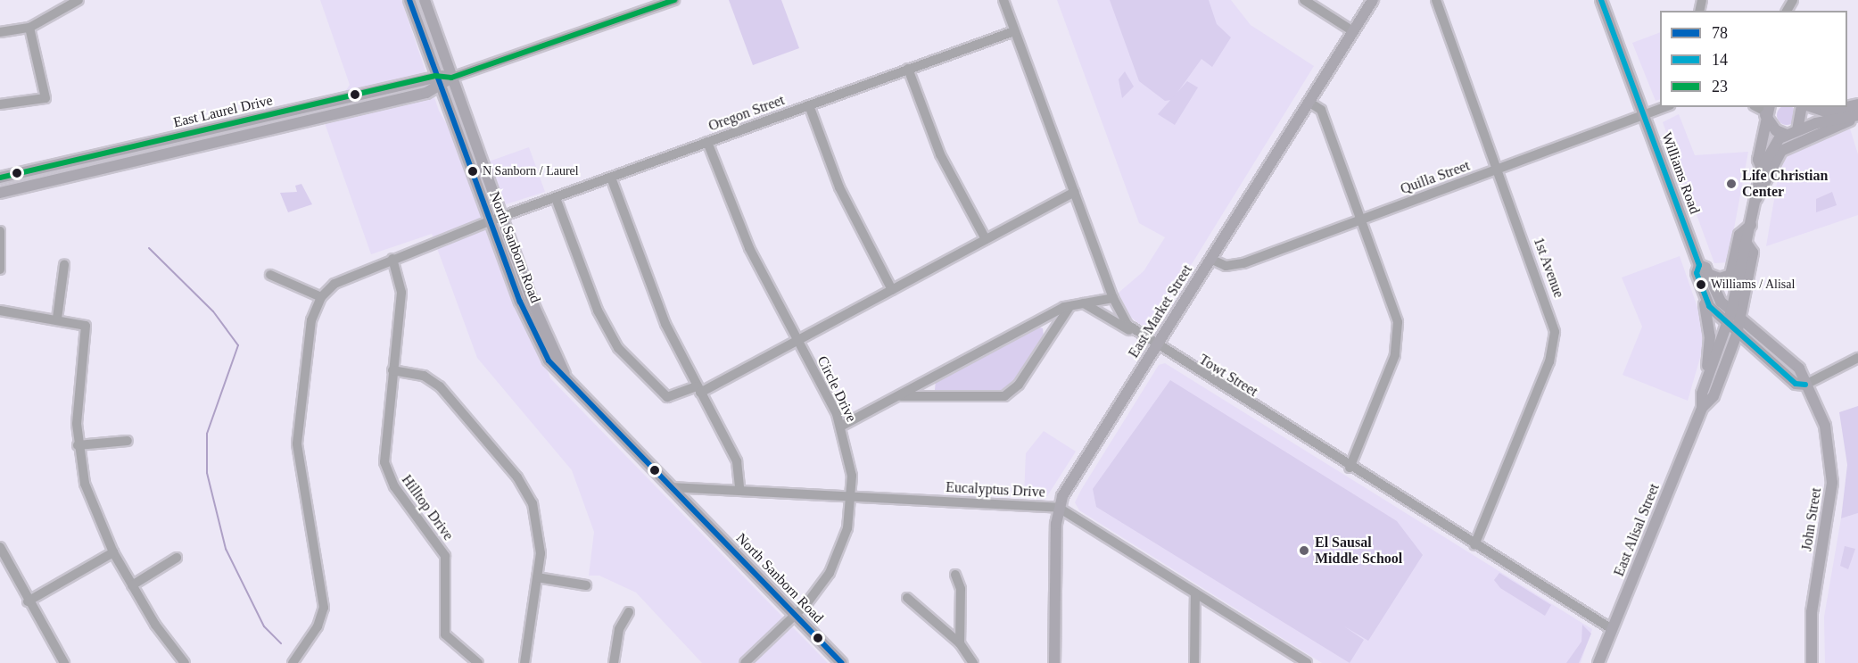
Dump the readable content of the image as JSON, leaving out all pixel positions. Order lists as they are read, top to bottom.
{
  "streets": {
    "main road": [
      "East Laurel Drive",
      "Williams Road",
      "North Sanborn Road",
      "East Market Street",
      "John Street",
      "East Alisal Street"
    ],
    "street": [
      "Oregon Street",
      "Quilla Street",
      "1st Avenue",
      "Towt Street",
      "Circle Drive",
      "Eucalyptus Drive",
      "Hilltop Drive"
    ]
  },
  "crossings": [
    ["East Laurel Drive", "North Sanborn Road"],
    ["Oregon Street", "North Sanborn Road"],
    ["Oregon Street", "Towt Street"],
    ["Oregon Street", "Circle Drive"],
    ["Oregon Street", "Hilltop Drive"],
    ["Williams Road", "Quilla Street"],
    ["Williams Road", "John Street"],
    ["Williams Road", "East Alisal Street"],
    ["Quilla Street", "1st Avenue"],
    ["Quilla Street", "East Market Street"],
    ["North Sanborn Road", "Circle Drive"],
    ["North Sanborn Road", "Eucalyptus Drive"],
    ["1st Avenue", "Towt Street"],
    ["East Market Street", "Towt Street"],
    ["East Market Street", "Eucalyptus Drive"],
    ["Towt Street", "East Alisal Street"],
    ["Circle Drive", "Eucalyptus Drive"],
    ["John Street", "East Alisal Street"]
  ],
  "places": [
    "N Sanborn / Laurel",
    "Life Christian Center",
    "Williams / Alisal",
    "El Sausal Middle School"
  ],
  "lines": ["transit line 78", "transit line 14", "transit line 23"],
  "legend": ["78", "14", "23"]
}
